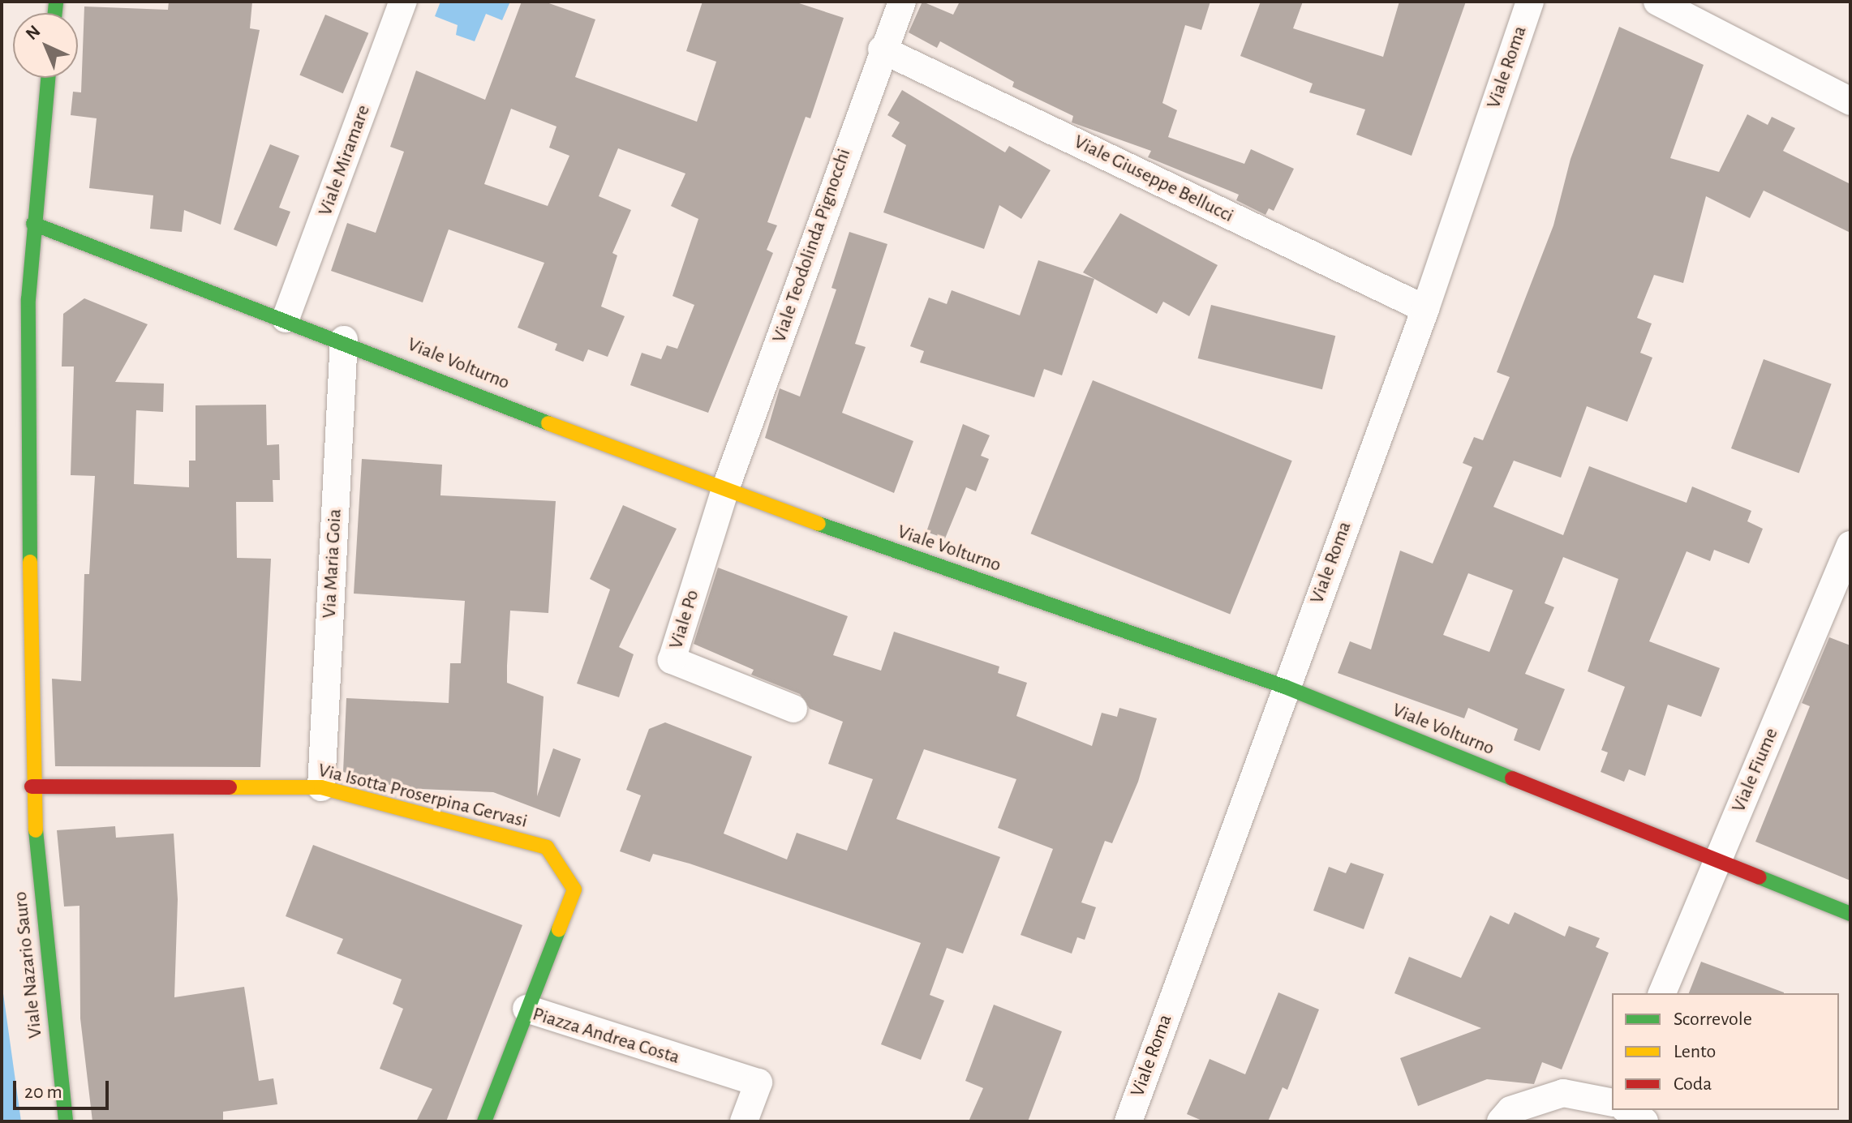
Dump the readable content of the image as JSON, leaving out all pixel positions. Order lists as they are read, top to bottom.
{
  "streets": {
    "street": [
      "Viale Roma",
      "Viale Miramare",
      "Viale Giuseppe Bellucci",
      "Viale Teodolinda Pignocchi",
      "Viale Volturno",
      "Via Maria Goia",
      "Viale Po",
      "Viale Fiume",
      "Via Isotta Proserpina Gervasi",
      "Viale Nazario Sauro",
      "Piazza Andrea Costa"
    ]
  },
  "crossings": [
    ["Viale Roma", "Viale Giuseppe Bellucci"],
    ["Viale Roma", "Viale Volturno"],
    ["Viale Miramare", "Viale Volturno"],
    ["Viale Giuseppe Bellucci", "Viale Teodolinda Pignocchi"],
    ["Viale Teodolinda Pignocchi", "Viale Volturno"],
    ["Viale Teodolinda Pignocchi", "Viale Po"],
    ["Viale Volturno", "Via Maria Goia"],
    ["Viale Volturno", "Viale Po"],
    ["Viale Volturno", "Viale Fiume"],
    ["Viale Volturno", "Viale Nazario Sauro"],
    ["Via Maria Goia", "Via Isotta Proserpina Gervasi"],
    ["Via Isotta Proserpina Gervasi", "Viale Nazario Sauro"],
    ["Via Isotta Proserpina Gervasi", "Piazza Andrea Costa"]
  ],
  "legend": ["Scorrevole", "Lento", "Coda"],
  "scale_bar": "20 m",
  "north": "top left"
}
